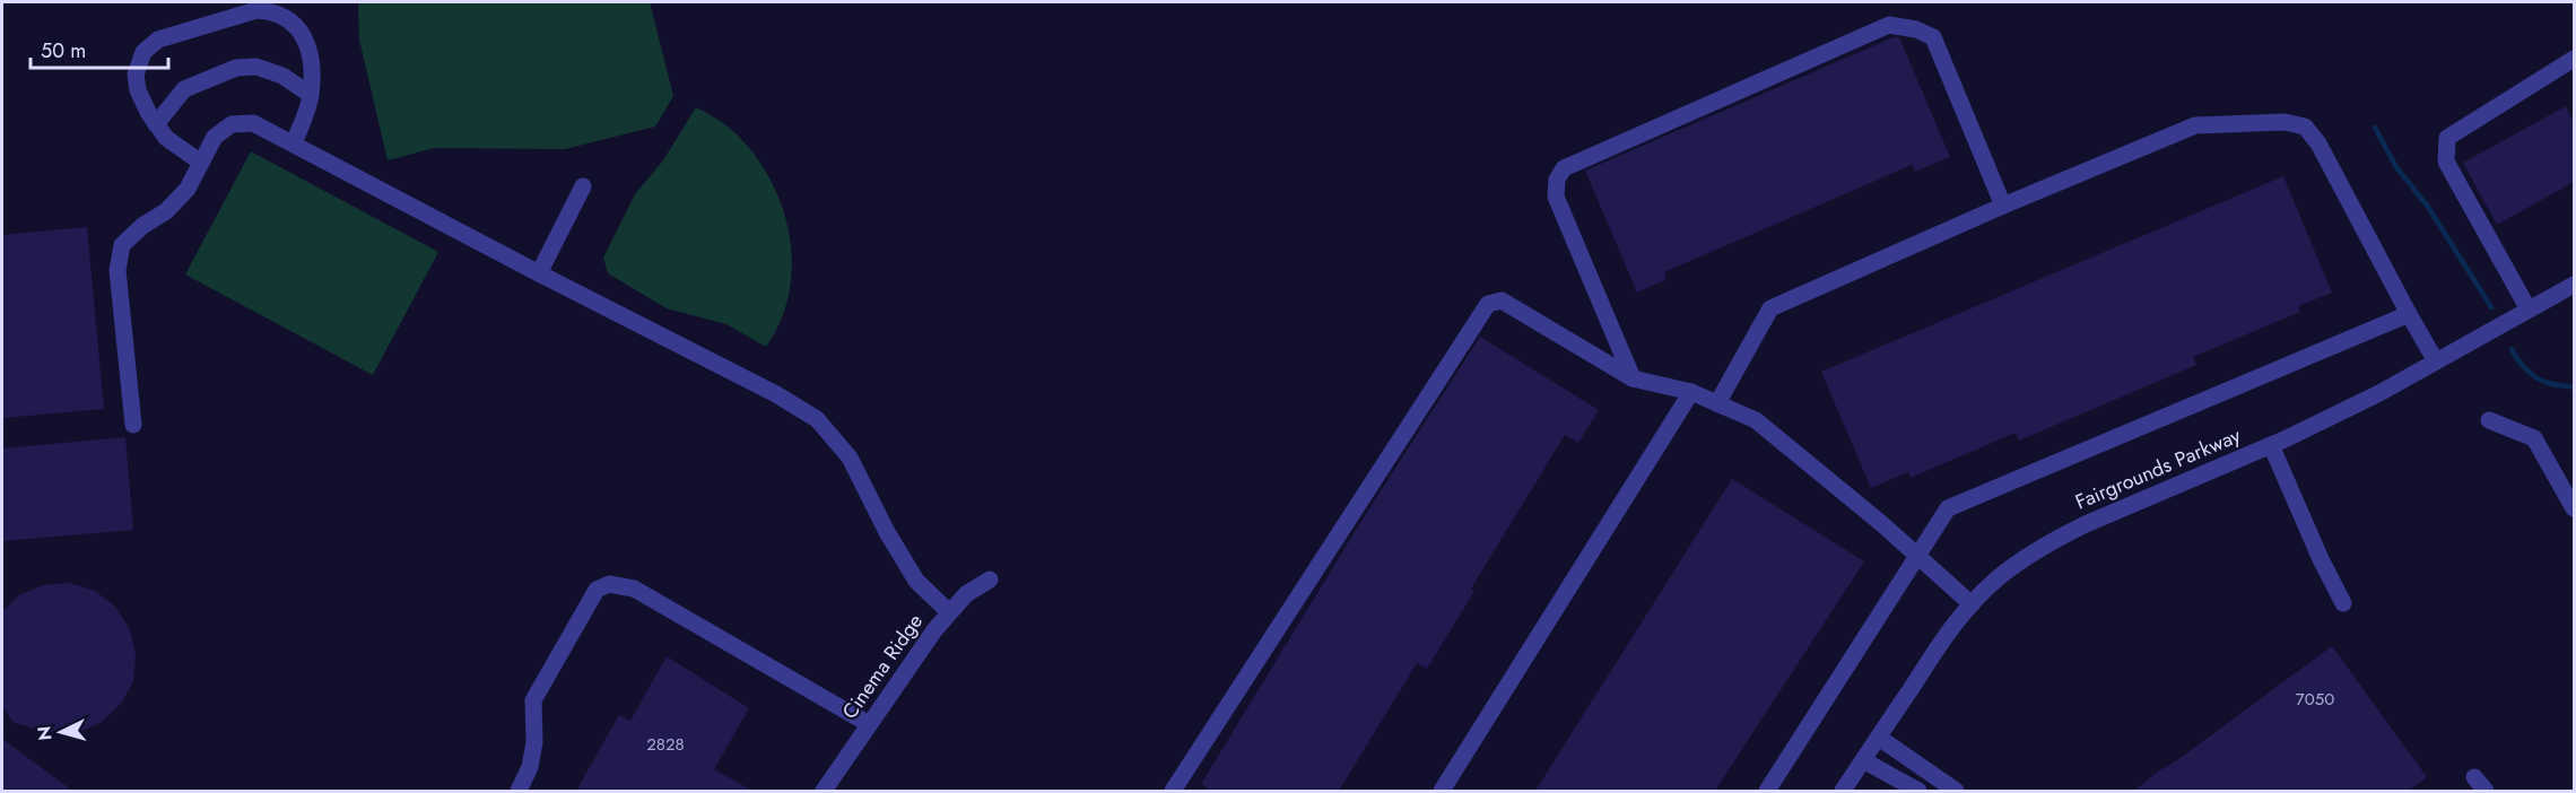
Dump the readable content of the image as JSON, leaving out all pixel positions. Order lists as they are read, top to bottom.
{
  "streets": {
    "street": ["Fairgrounds Parkway", "Cinema Ridge"]
  },
  "house_numbers": ["7050", "2828"],
  "scale_bar": "50 m",
  "north": "left"
}
